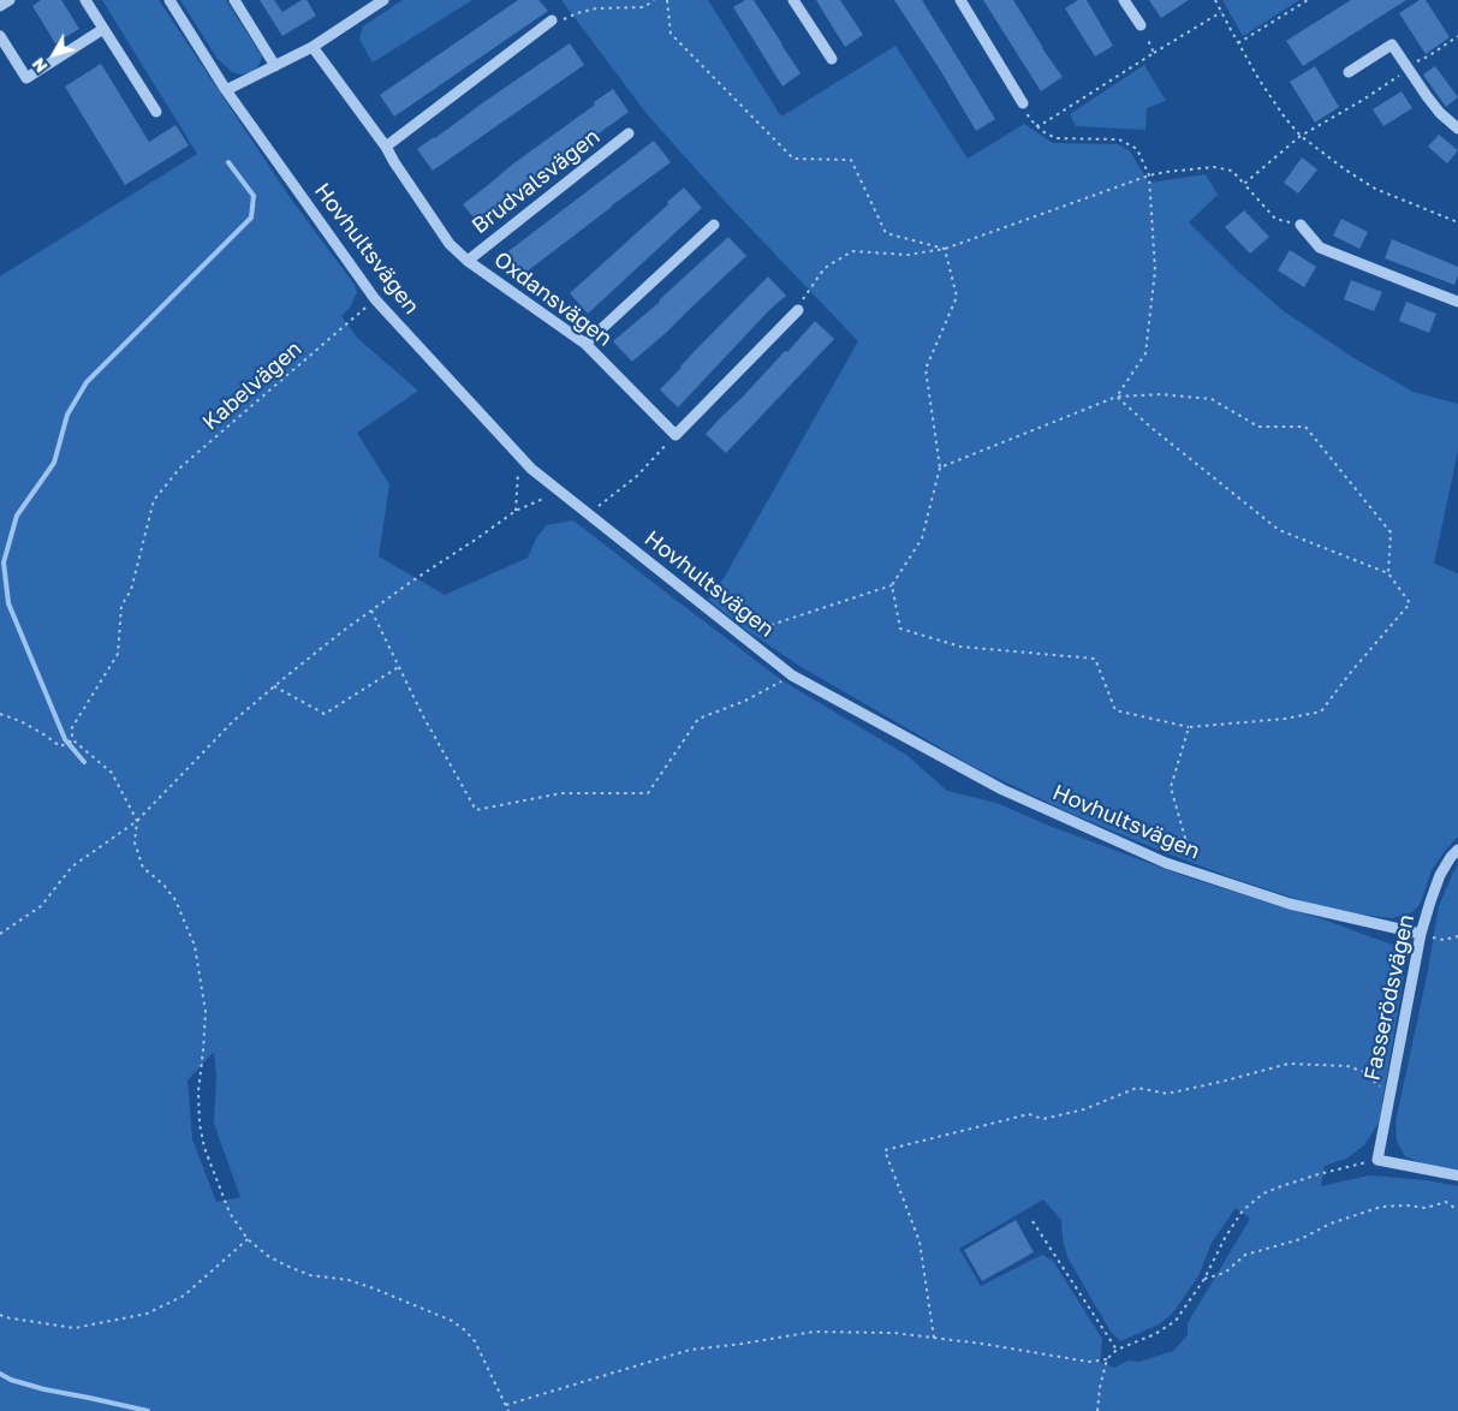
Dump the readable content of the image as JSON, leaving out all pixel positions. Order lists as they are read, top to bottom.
{
  "streets": {
    "street": [
      "Brudvalsvägen",
      "Hovhultsvägen",
      "Oxdansvägen",
      "Fasserödsvägen"
    ],
    "path": ["Kabelvägen"]
  },
  "crossings": [
    ["Brudvalsvägen", "Oxdansvägen"],
    ["Hovhultsvägen", "Kabelvägen"],
    ["Hovhultsvägen", "Fasserödsvägen"]
  ],
  "north": "bottom left"
}
